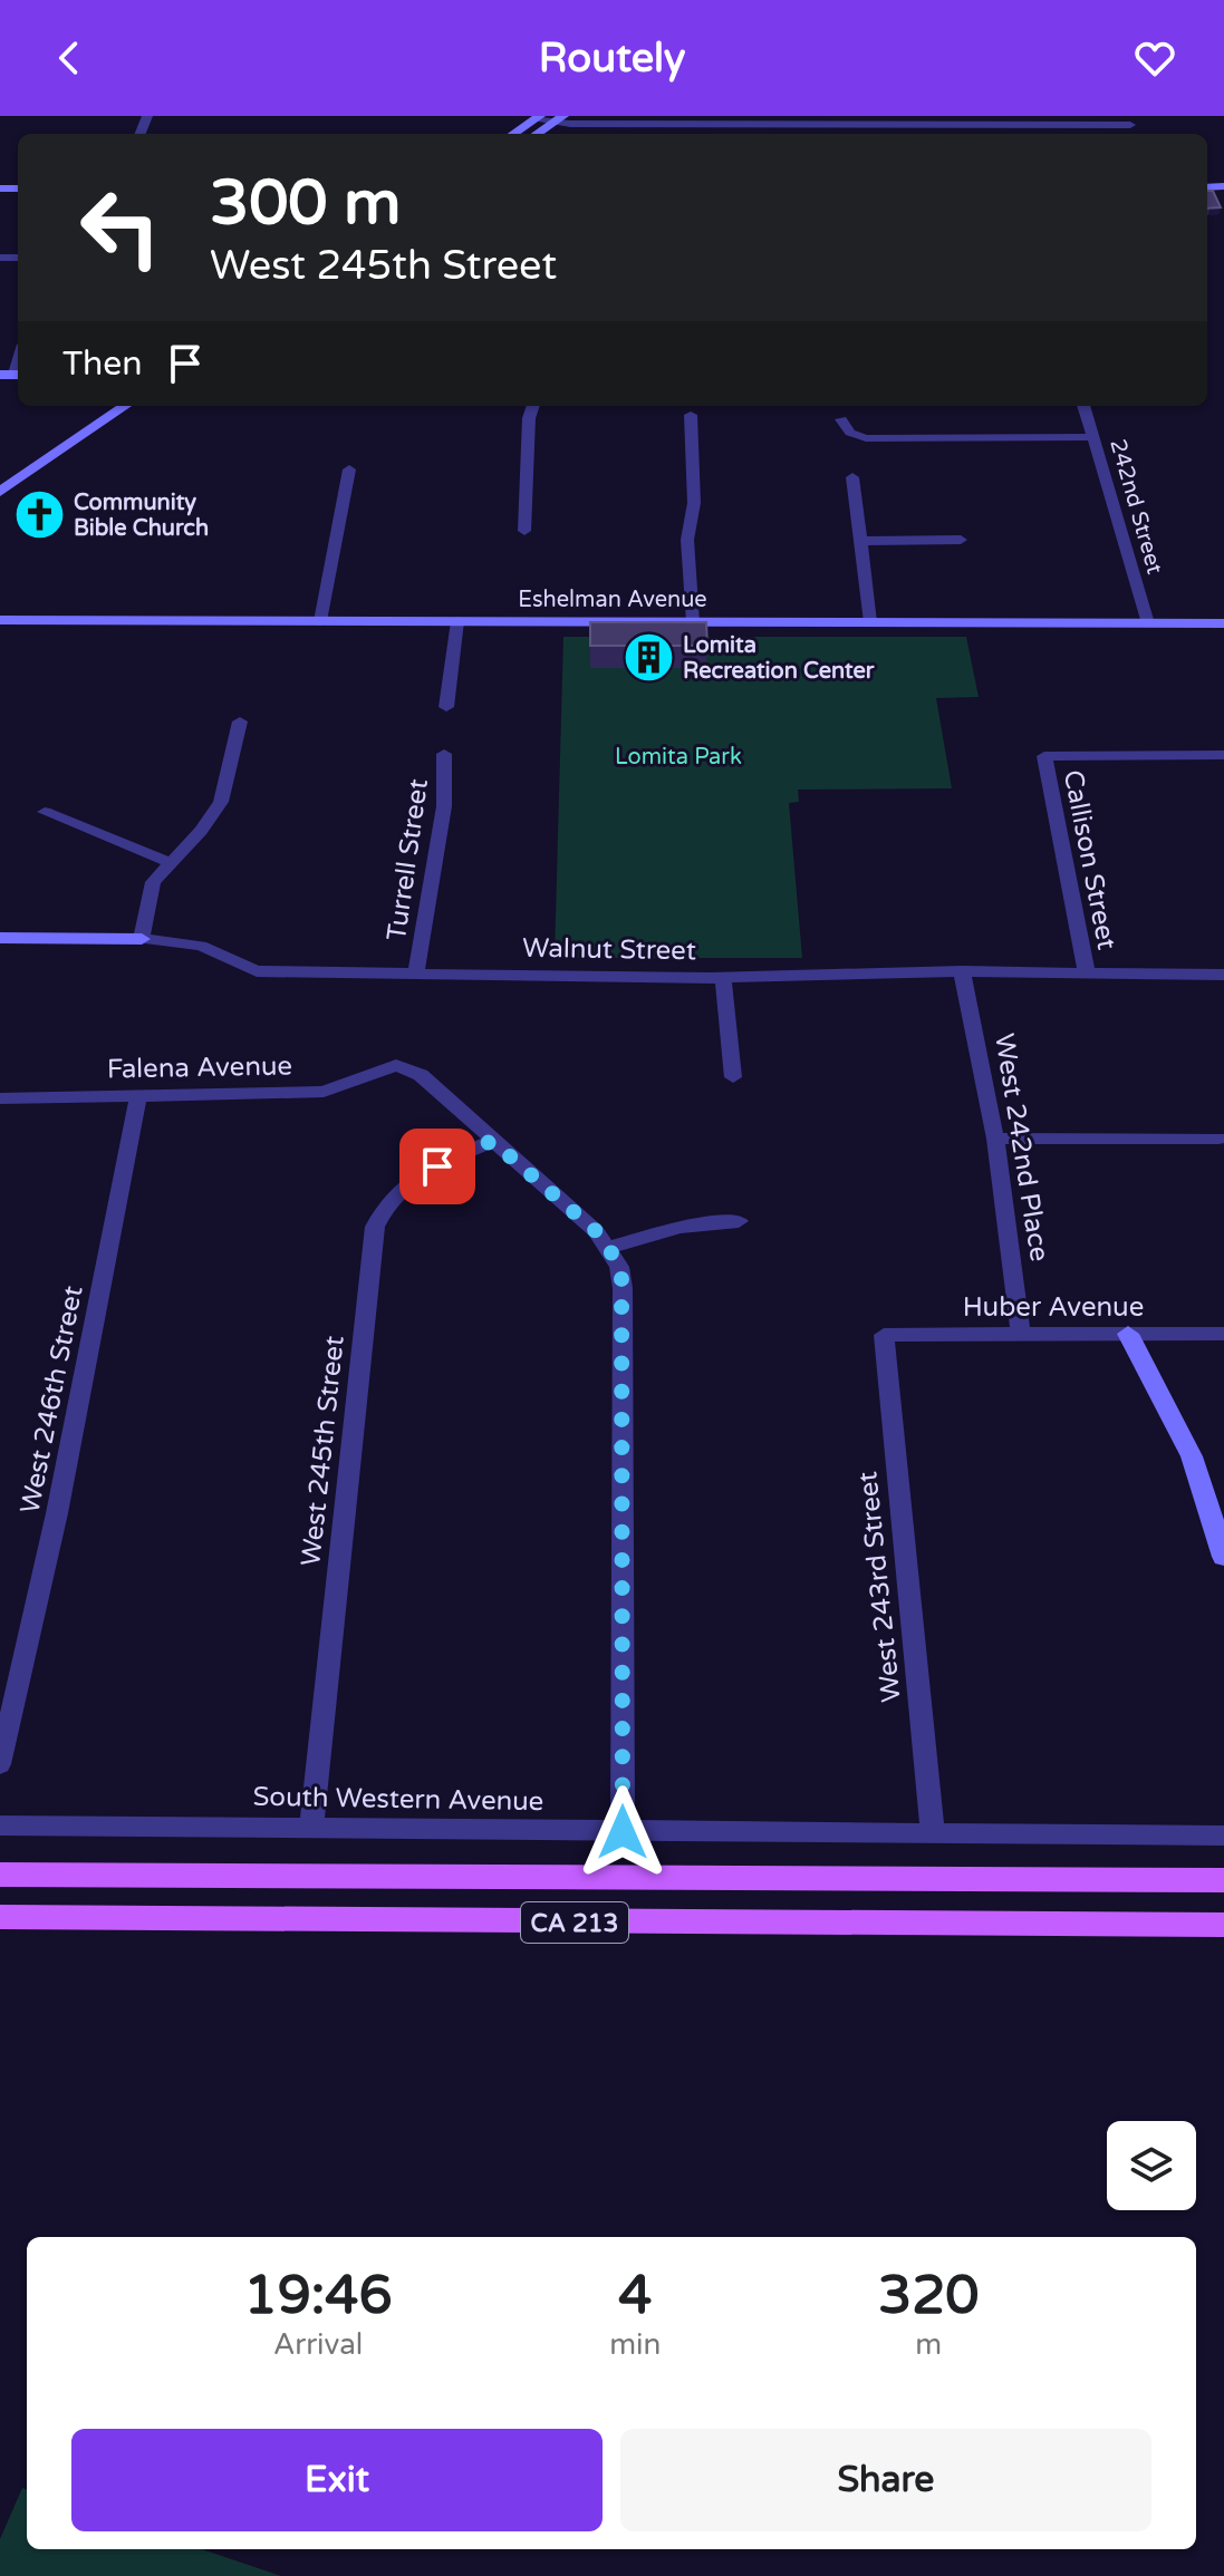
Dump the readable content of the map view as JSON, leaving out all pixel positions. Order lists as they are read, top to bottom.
{
  "streets": {
    "main road": ["CA 213"],
    "street": [
      "242nd Street",
      "Eshelman Avenue",
      "Turrell Street",
      "Callison Street",
      "Walnut Street",
      "Falena Avenue",
      "West 242nd Place",
      "Huber Avenue",
      "West 246th Street",
      "West 245th Street",
      "West 243rd Street",
      "South Western Avenue"
    ]
  },
  "crossings": [
    ["242nd Street", "Eshelman Avenue"],
    ["Turrell Street", "Walnut Street"],
    ["Callison Street", "Walnut Street"],
    ["Walnut Street", "West 242nd Place"],
    ["Falena Avenue", "West 246th Street"],
    ["Falena Avenue", "West 245th Street"],
    ["West 242nd Place", "Huber Avenue"],
    ["Huber Avenue", "West 243rd Street"],
    ["West 245th Street", "South Western Avenue"],
    ["West 243rd Street", "South Western Avenue"]
  ],
  "parks": ["Lomita Park"],
  "places": {
    "church": ["Community Bible Church"],
    "building": ["Lomita Recreation Center"]
  },
  "page": {
    "header": "Routely",
    "turn": ["300 m", "West 245th Street"],
    "then": "Then",
    "eta": [
      "19:46",
      "Arrival",
      "4",
      "min",
      "320",
      "m"
    ],
    "buttons": ["Exit", "Share"]
  }
}
